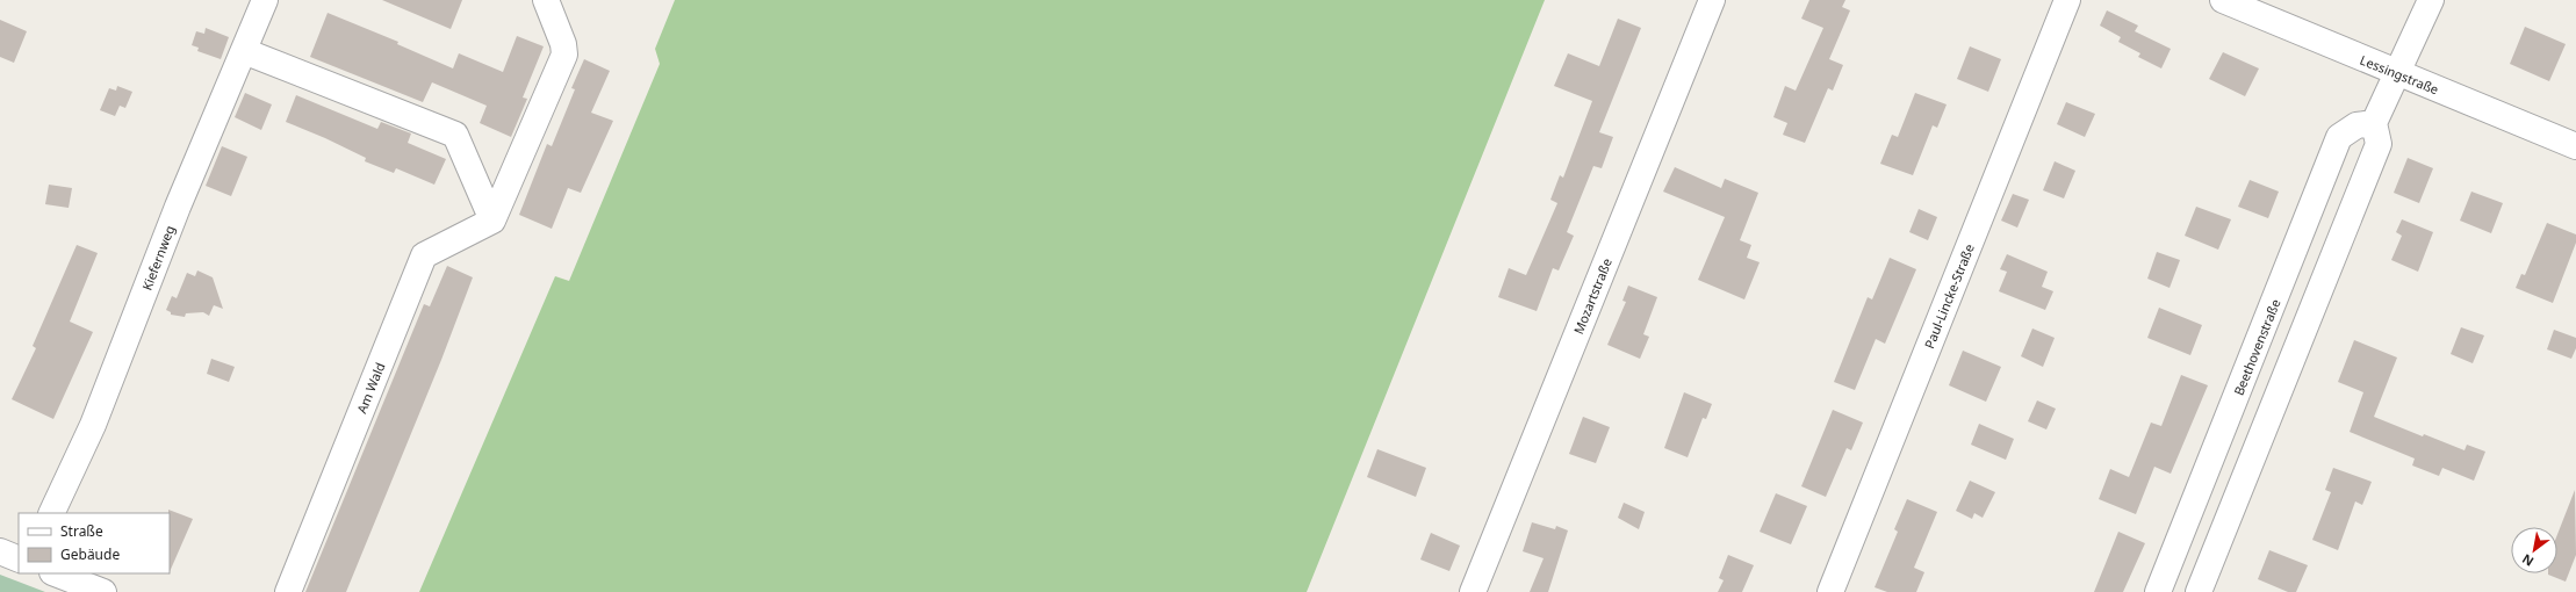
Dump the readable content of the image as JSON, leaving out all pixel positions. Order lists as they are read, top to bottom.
{
  "streets": {
    "street": [
      "Lessingstraße",
      "Kiefernweg",
      "Mozartstraße",
      "Paul-Lincke-Straße",
      "Beethovenstraße",
      "Am Wald"
    ]
  },
  "legend": ["Straße", "Gebäude"],
  "north": "bottom left"
}
